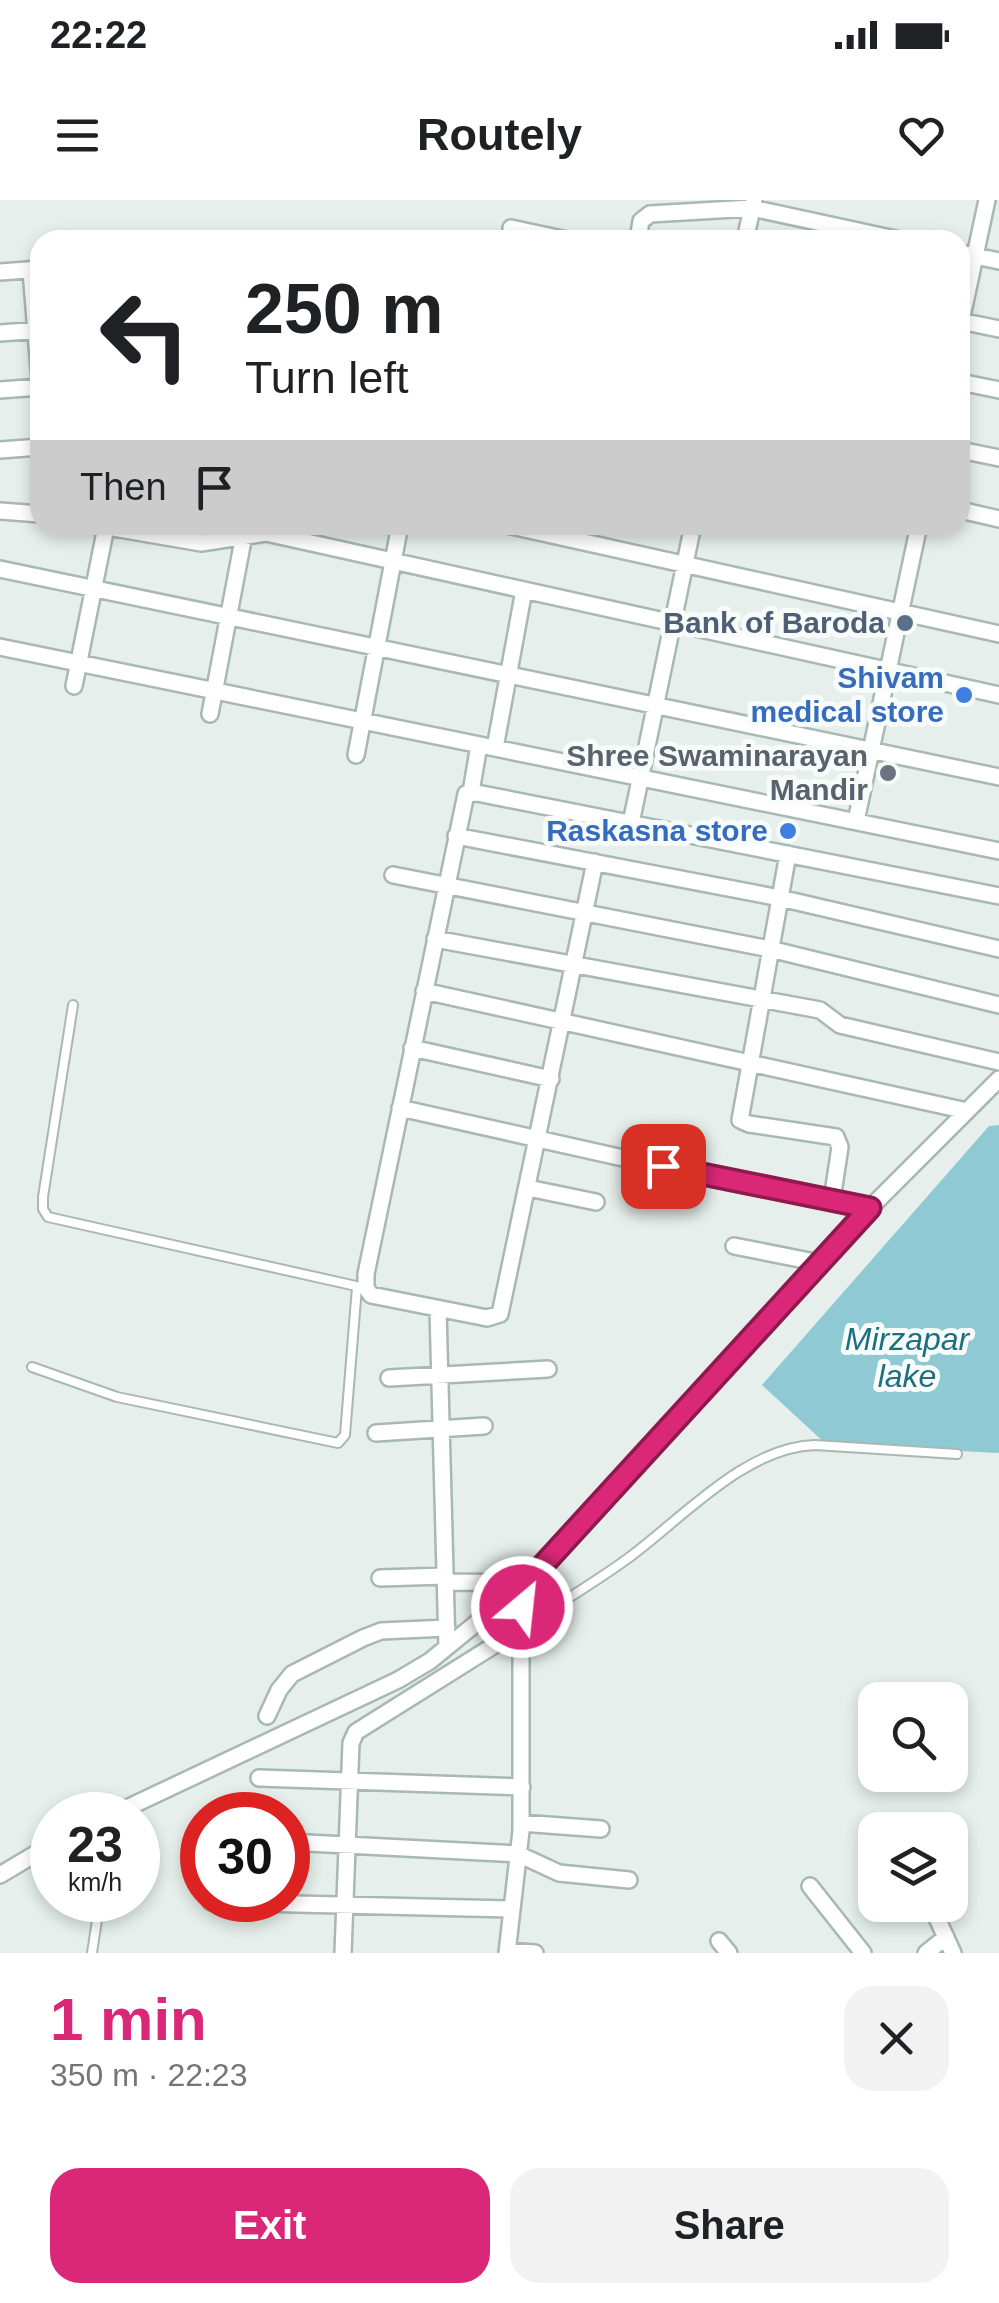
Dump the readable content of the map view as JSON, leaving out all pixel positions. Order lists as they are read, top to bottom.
{
  "water": ["Mirzapar lake"],
  "places": [
    "Bank of Baroda",
    "Shivam medical store",
    "Shree Swaminarayan Mandir",
    "Raskasna store"
  ],
  "page": {
    "status": "22:22",
    "header": "Routely",
    "turn": ["250 m", "Turn left"],
    "then": "Then",
    "speed": "23 km/h",
    "limit": "30",
    "heading": ["1 min", "350 m · 22:23"],
    "buttons": ["Exit", "Share"]
  }
}
